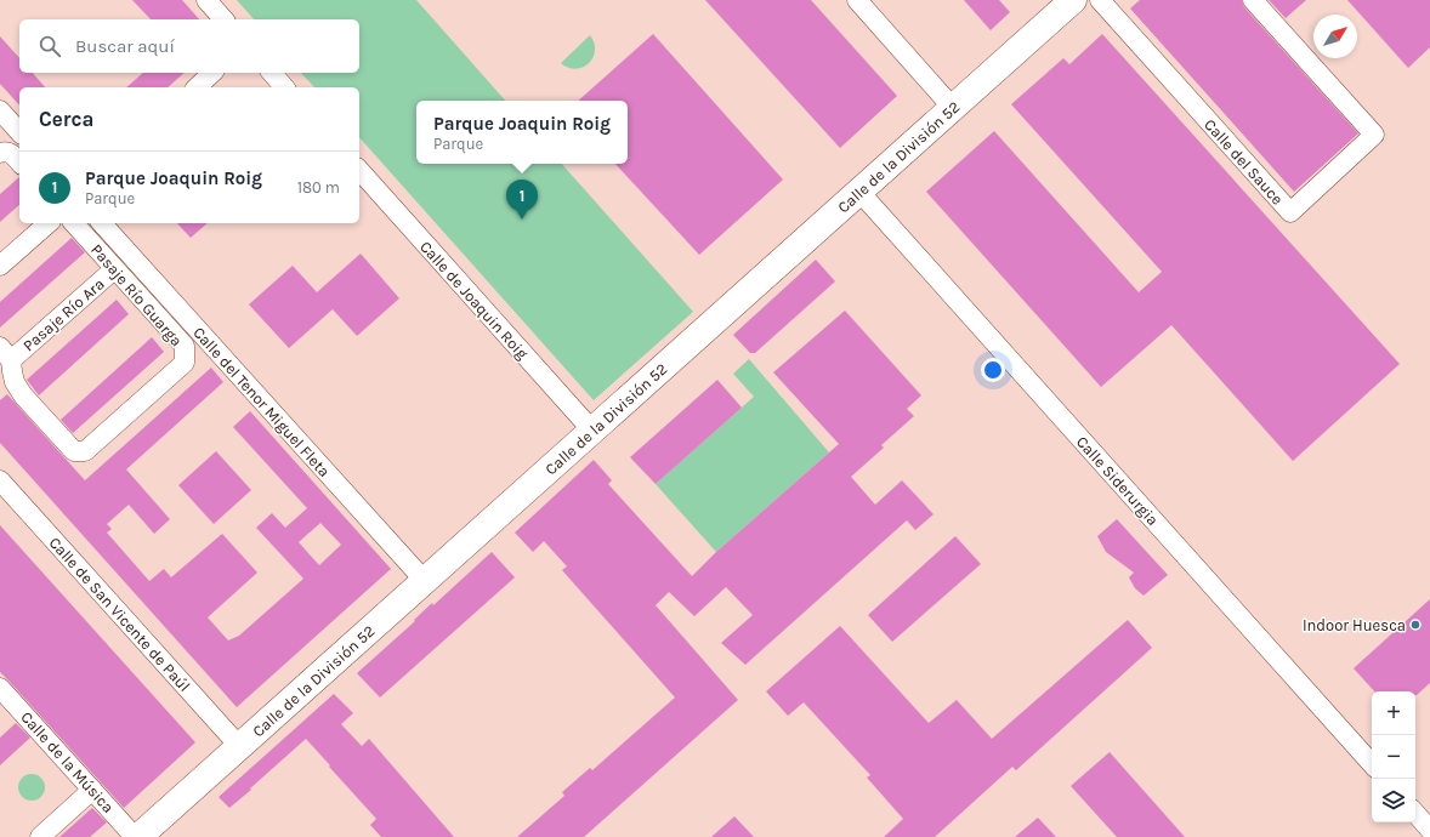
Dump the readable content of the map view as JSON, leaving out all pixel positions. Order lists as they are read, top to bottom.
{
  "streets": {
    "main road": ["Calle de la División 52"],
    "street": [
      "Calle del Sauce",
      "Pasaje Río Guarga",
      "Calle de Joaquin Roig",
      "Pasaje Río Ara",
      "Calle del Tenor Miguel Fleta",
      "Calle Siderurgia",
      "Calle de San Vicente de Paúl",
      "Calle de la Música"
    ]
  },
  "crossings": [
    ["Calle de la División 52", "Calle de Joaquin Roig"],
    ["Calle de la División 52", "Calle del Tenor Miguel Fleta"],
    ["Calle de la División 52", "Calle Siderurgia"],
    ["Calle de la División 52", "Calle de San Vicente de Paúl"],
    ["Calle de la División 52", "Calle de la Música"],
    ["Pasaje Río Guarga", "Pasaje Río Ara"]
  ],
  "places": ["Indoor Huesca"],
  "north": "top right",
  "page": {
    "search": "Buscar aquí",
    "heading": "Cerca",
    "popup": ["Parque Joaquin Roig", "Parque"],
    "list": [
      {
        "mark": "1",
        "name": "Parque Joaquin Roig",
        "note": "Parque",
        "value": "180 m"
      }
    ],
    "pins": "1",
    "map_buttons": ["+", "−"]
  }
}
